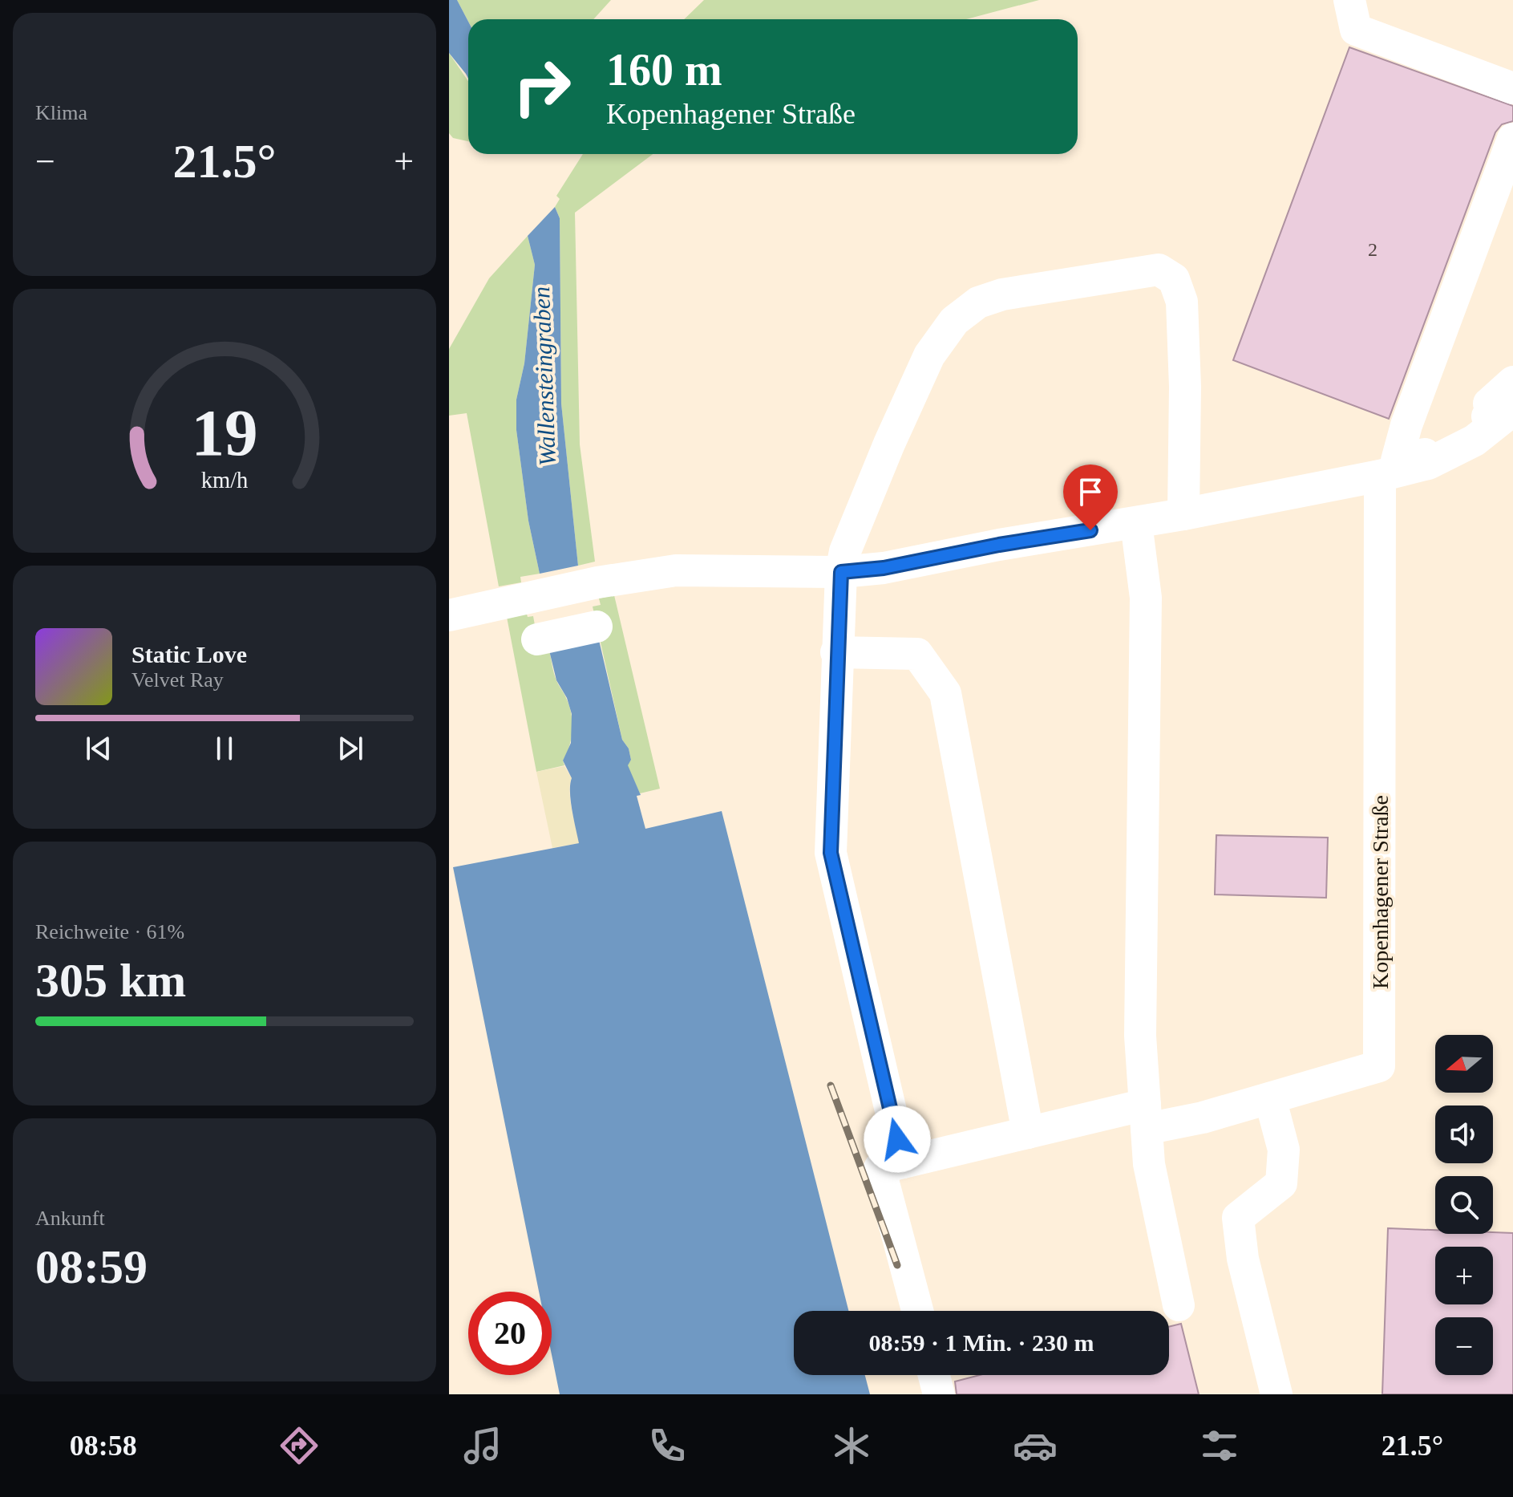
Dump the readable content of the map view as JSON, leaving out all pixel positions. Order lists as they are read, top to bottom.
{
  "streets": {
    "street": ["Kopenhagener Straße"]
  },
  "water": ["Wallensteingraben"],
  "house_numbers": ["2"],
  "north": "left",
  "page": {
    "tile": [
      "Klima",
      ["Reichweite · 61%", "305 km"],
      ["Ankunft", "08:59"]
    ],
    "turn": ["160 m", "Kopenhagener Straße"],
    "heat": ["−", "21.5°", "+"],
    "song": ["Static Love", "Velvet Ray"],
    "map_buttons": ["+", "−"],
    "limit": "20",
    "trip": "08:59 · 1 Min. · 230 m",
    "tabs": ["08:58", "21.5°"],
    "gauge": ["19", "km/h"]
  }
}
